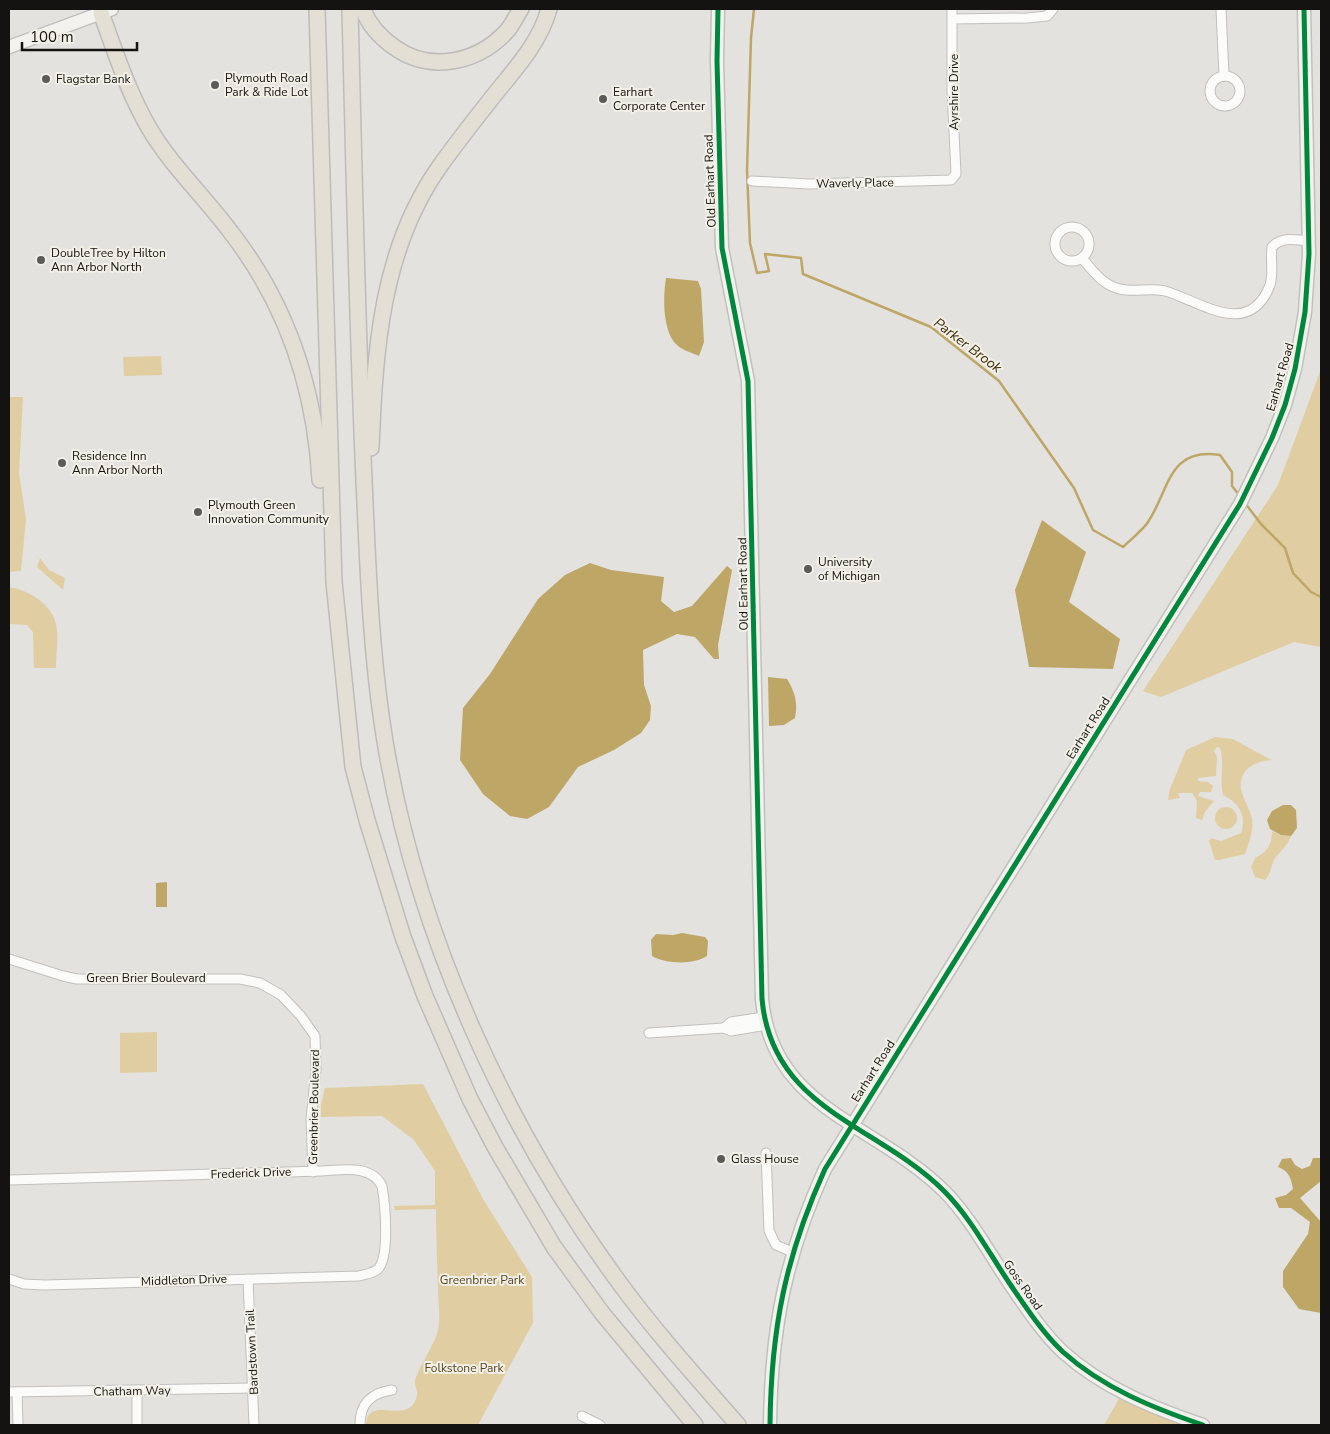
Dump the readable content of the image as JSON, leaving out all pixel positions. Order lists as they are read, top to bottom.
{
  "streets": {
    "street": [
      "Ayrshire Drive",
      "Old Earhart Road",
      "Waverly Place",
      "Earhart Road",
      "Green Brier Boulevard",
      "Greenbrier Boulevard",
      "Frederick Drive",
      "Middleton Drive",
      "Goss Road",
      "Bardstown Trail",
      "Chatham Way"
    ]
  },
  "crossings": [
    ["Ayrshire Drive", "Waverly Place"],
    ["Old Earhart Road", "Earhart Road"],
    ["Old Earhart Road", "Goss Road"],
    ["Earhart Road", "Goss Road"],
    ["Green Brier Boulevard", "Greenbrier Boulevard"],
    ["Greenbrier Boulevard", "Frederick Drive"],
    ["Frederick Drive", "Middleton Drive"],
    ["Middleton Drive", "Bardstown Trail"],
    ["Bardstown Trail", "Chatham Way"]
  ],
  "water": ["Parker Brook"],
  "parks": ["Greenbrier Park", "Folkstone Park"],
  "places": [
    "Flagstar Bank",
    "Plymouth Road Park & Ride Lot",
    "Earhart Corporate Center",
    "DoubleTree by Hilton Ann Arbor North",
    "Residence Inn Ann Arbor North",
    "Plymouth Green Innovation Community",
    "University of Michigan",
    "Glass House"
  ],
  "scale_bar": "100 m"
}
